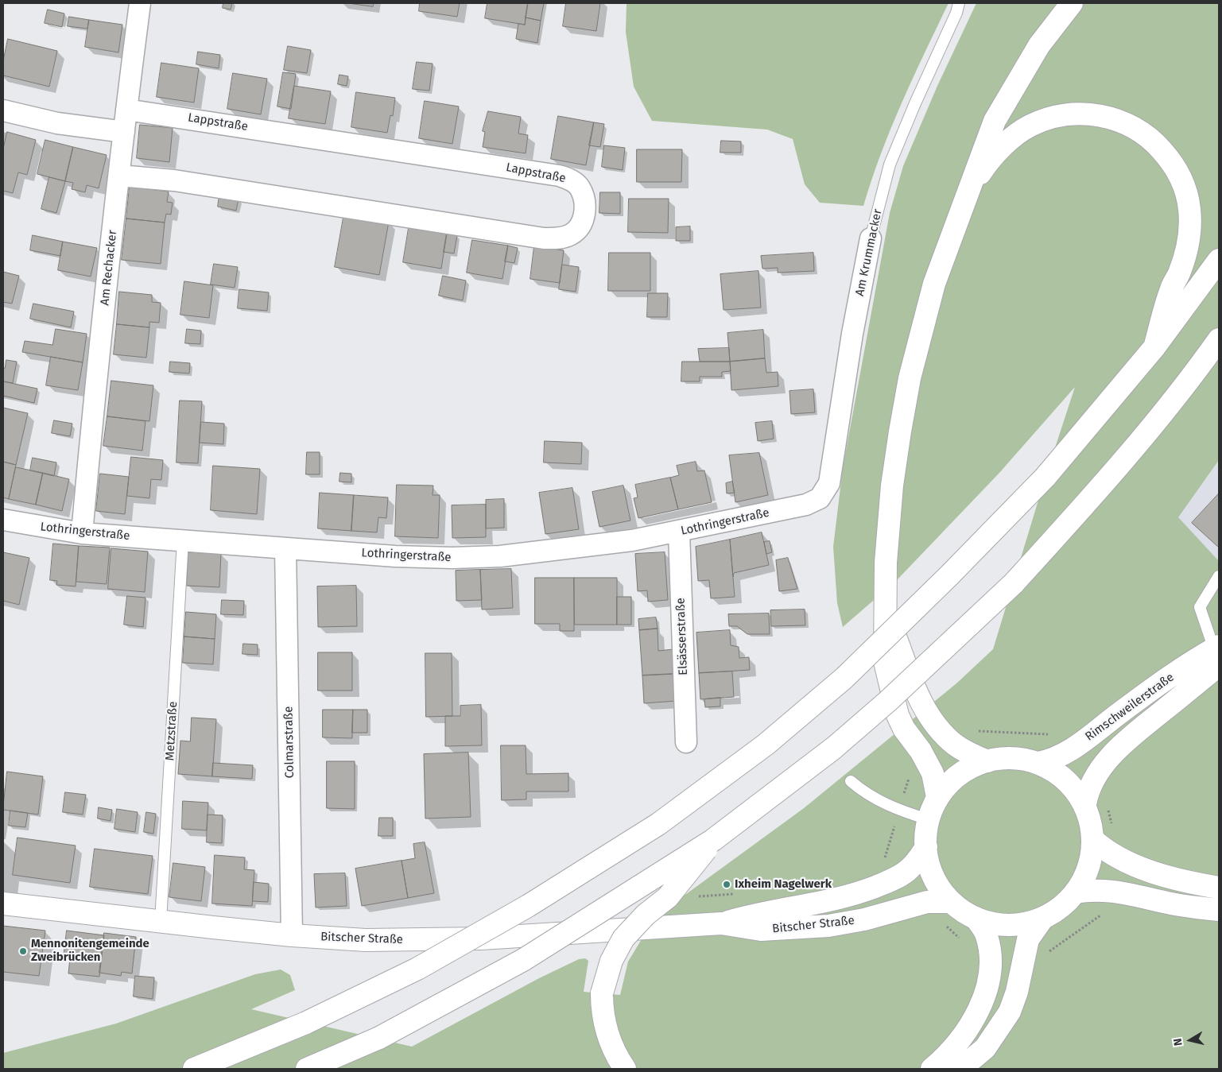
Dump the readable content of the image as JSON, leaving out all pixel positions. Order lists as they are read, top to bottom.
{
  "streets": {
    "main road": ["Rimschweilerstraße", "Bitscher Straße"],
    "street": [
      "Lappstraße",
      "Am Krummacker",
      "Am Rechacker",
      "Lothringerstraße",
      "Elsässerstraße",
      "Colmarstraße"
    ],
    "lane": ["Metzstraße"]
  },
  "crossings": [
    ["Lappstraße", "Am Rechacker"],
    ["Am Krummacker", "Lothringerstraße"],
    ["Am Rechacker", "Lothringerstraße"],
    ["Lothringerstraße", "Elsässerstraße"],
    ["Lothringerstraße", "Metzstraße"],
    ["Lothringerstraße", "Colmarstraße"],
    ["Metzstraße", "Bitscher Straße"],
    ["Colmarstraße", "Bitscher Straße"]
  ],
  "places": ["Ixheim Nagelwerk", "Mennonitengemeinde Zweibrücken"],
  "north": "left"
}
